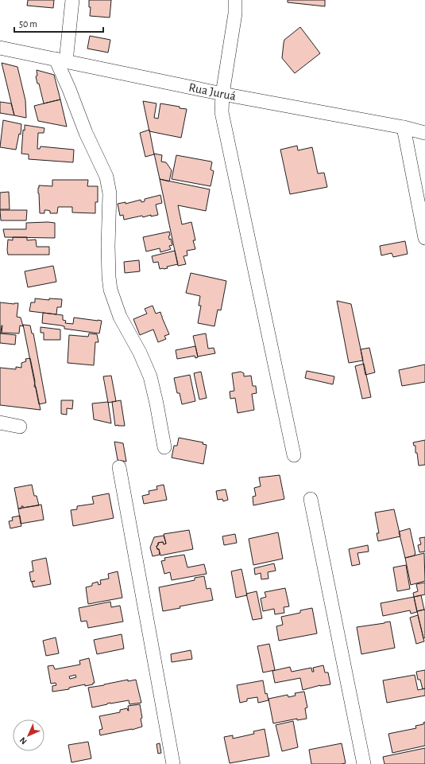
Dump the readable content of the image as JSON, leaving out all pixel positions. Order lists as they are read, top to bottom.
{
  "streets": {
    "street": ["Rua Juruá"]
  },
  "scale_bar": "50 m",
  "north": "bottom left"
}
